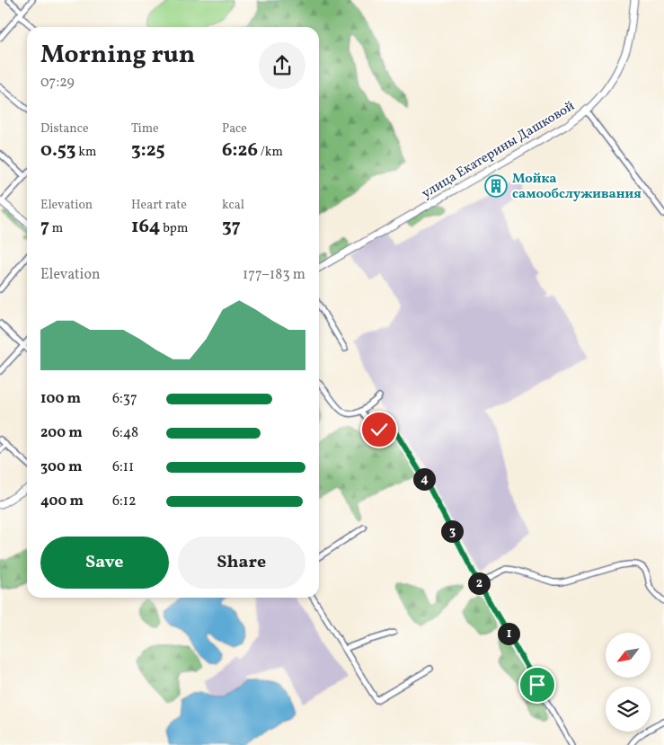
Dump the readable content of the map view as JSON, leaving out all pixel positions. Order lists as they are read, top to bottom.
{
  "streets": {
    "street": ["улица Екатерины Дашковой"]
  },
  "places": {
    "building": ["Мойка самообслуживания"]
  },
  "north": "bottom left",
  "page": {
    "heading": ["Morning run", "07:29"],
    "stats": [
      ["Distance", "0.53 km"],
      ["Time", "3:25"],
      ["Pace", "6:26 /km"],
      ["Elevation", "7 m"],
      ["Heart rate", "164 bpm"],
      ["kcal", "37"]
    ],
    "chart": ["Elevation", "177–183 m"],
    "list": [
      {
        "name": "100 m",
        "note": "6:37"
      },
      {
        "name": "200 m",
        "note": "6:48"
      },
      {
        "name": "300 m",
        "note": "6:11"
      },
      {
        "name": "400 m",
        "note": "6:12"
      }
    ],
    "pins": [
      "4",
      "3",
      "2",
      "1"
    ],
    "buttons": ["Save", "Share"]
  }
}
